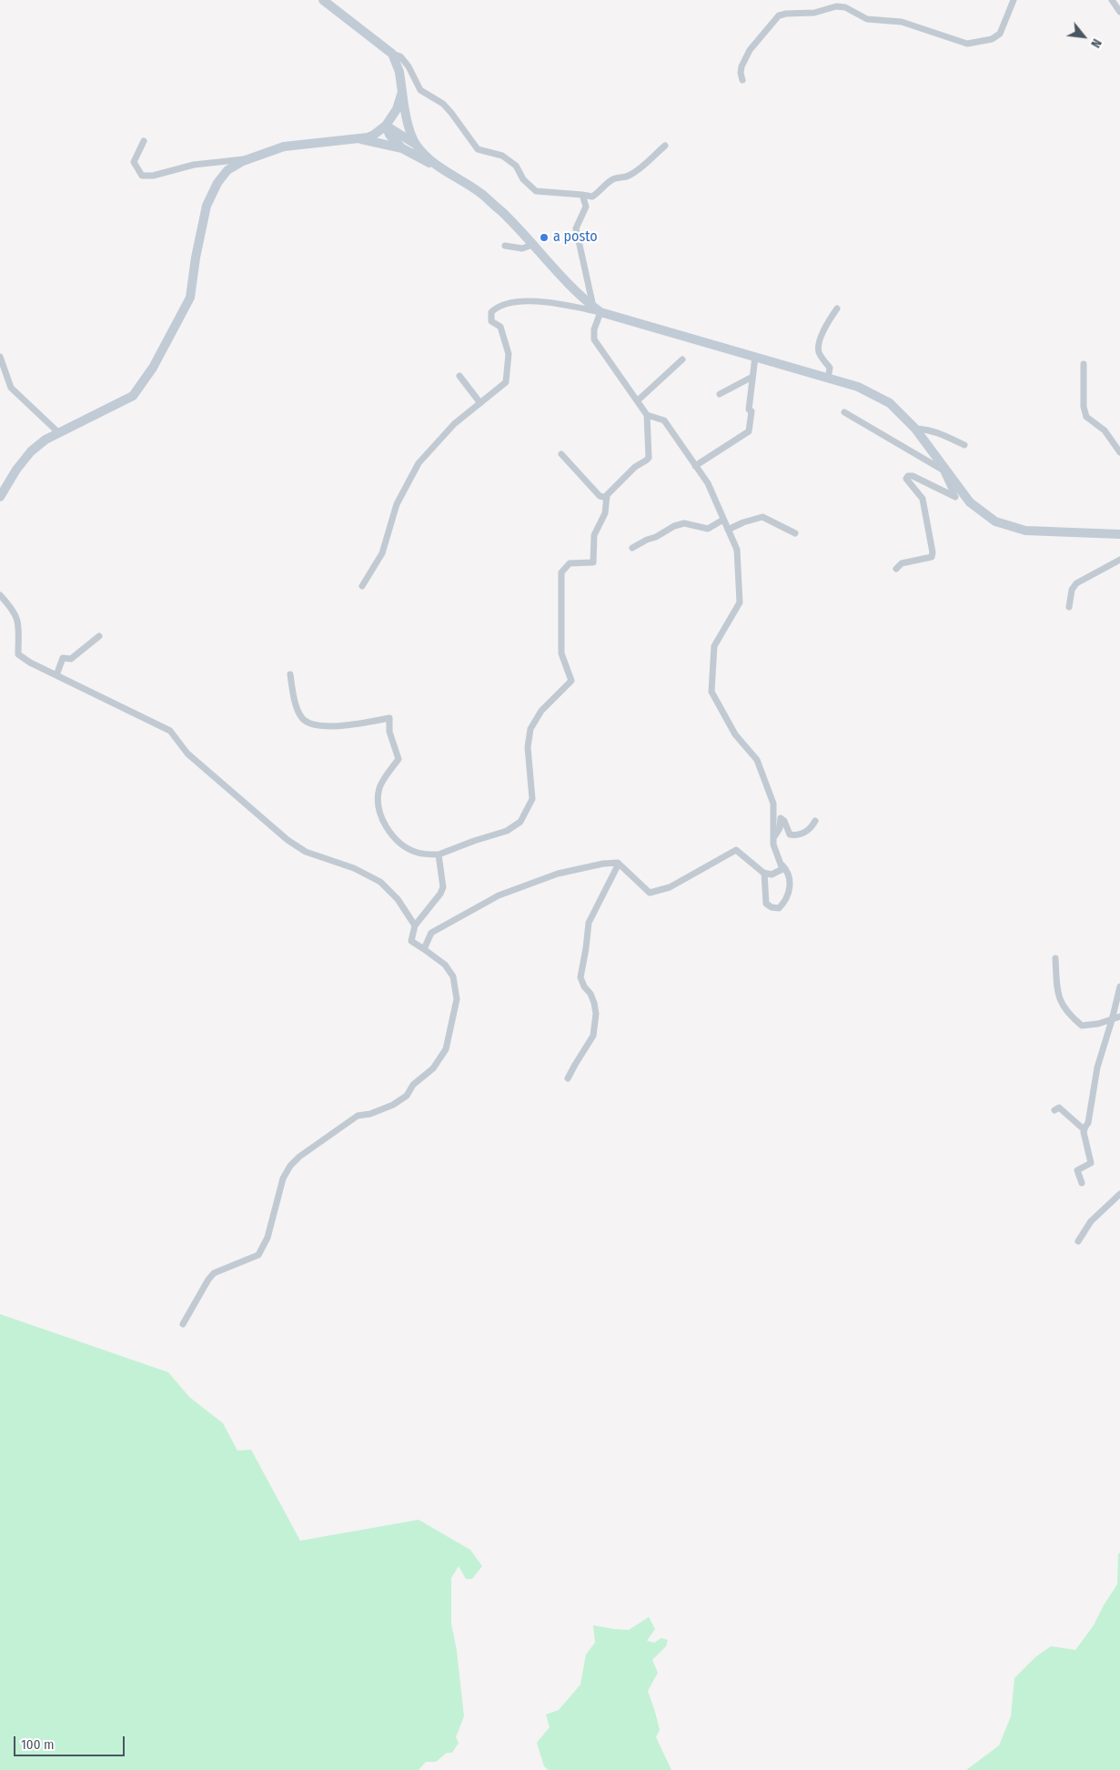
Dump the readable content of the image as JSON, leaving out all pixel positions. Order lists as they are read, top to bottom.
{
  "places": ["a posto"],
  "scale_bar": "100 m",
  "north": "bottom right"
}
